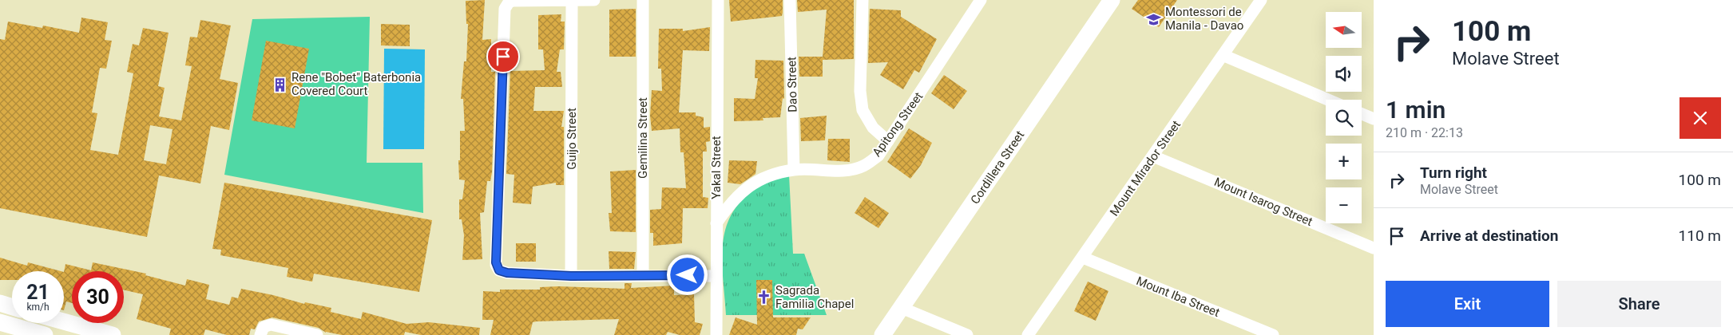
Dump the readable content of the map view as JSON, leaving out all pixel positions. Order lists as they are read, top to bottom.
{
  "streets": {
    "street": [
      "Dao Street",
      "Apitong Street",
      "Gemilina Street",
      "Guijo Street",
      "Yakal Street",
      "Cordillera Street",
      "Mount Mirador Street",
      "Mount Isarog Street",
      "Mount Iba Street"
    ]
  },
  "crossings": [
    ["Dao Street", "Apitong Street"],
    ["Apitong Street", "Yakal Street"],
    ["Mount Mirador Street", "Mount Isarog Street"],
    ["Mount Mirador Street", "Mount Iba Street"]
  ],
  "places": {
    "school or university": ["Montessori de Manila - Davao"],
    "building": ["Rene \"Bobet\" Baterbonia Covered Court"],
    "church": ["Sagrada Familia Chapel"]
  },
  "north": "left",
  "page": {
    "turn": ["100 m", "Molave Street"],
    "map_buttons": ["+", "−"],
    "heading": ["1 min", "210 m · 22:13"],
    "list": [
      {
        "name": "Turn right",
        "note": "Molave Street",
        "value": "100 m"
      },
      {
        "name": "Arrive at destination",
        "value": "110 m"
      }
    ],
    "speed": "21 km/h",
    "limit": "30",
    "buttons": ["Exit", "Share"]
  }
}
